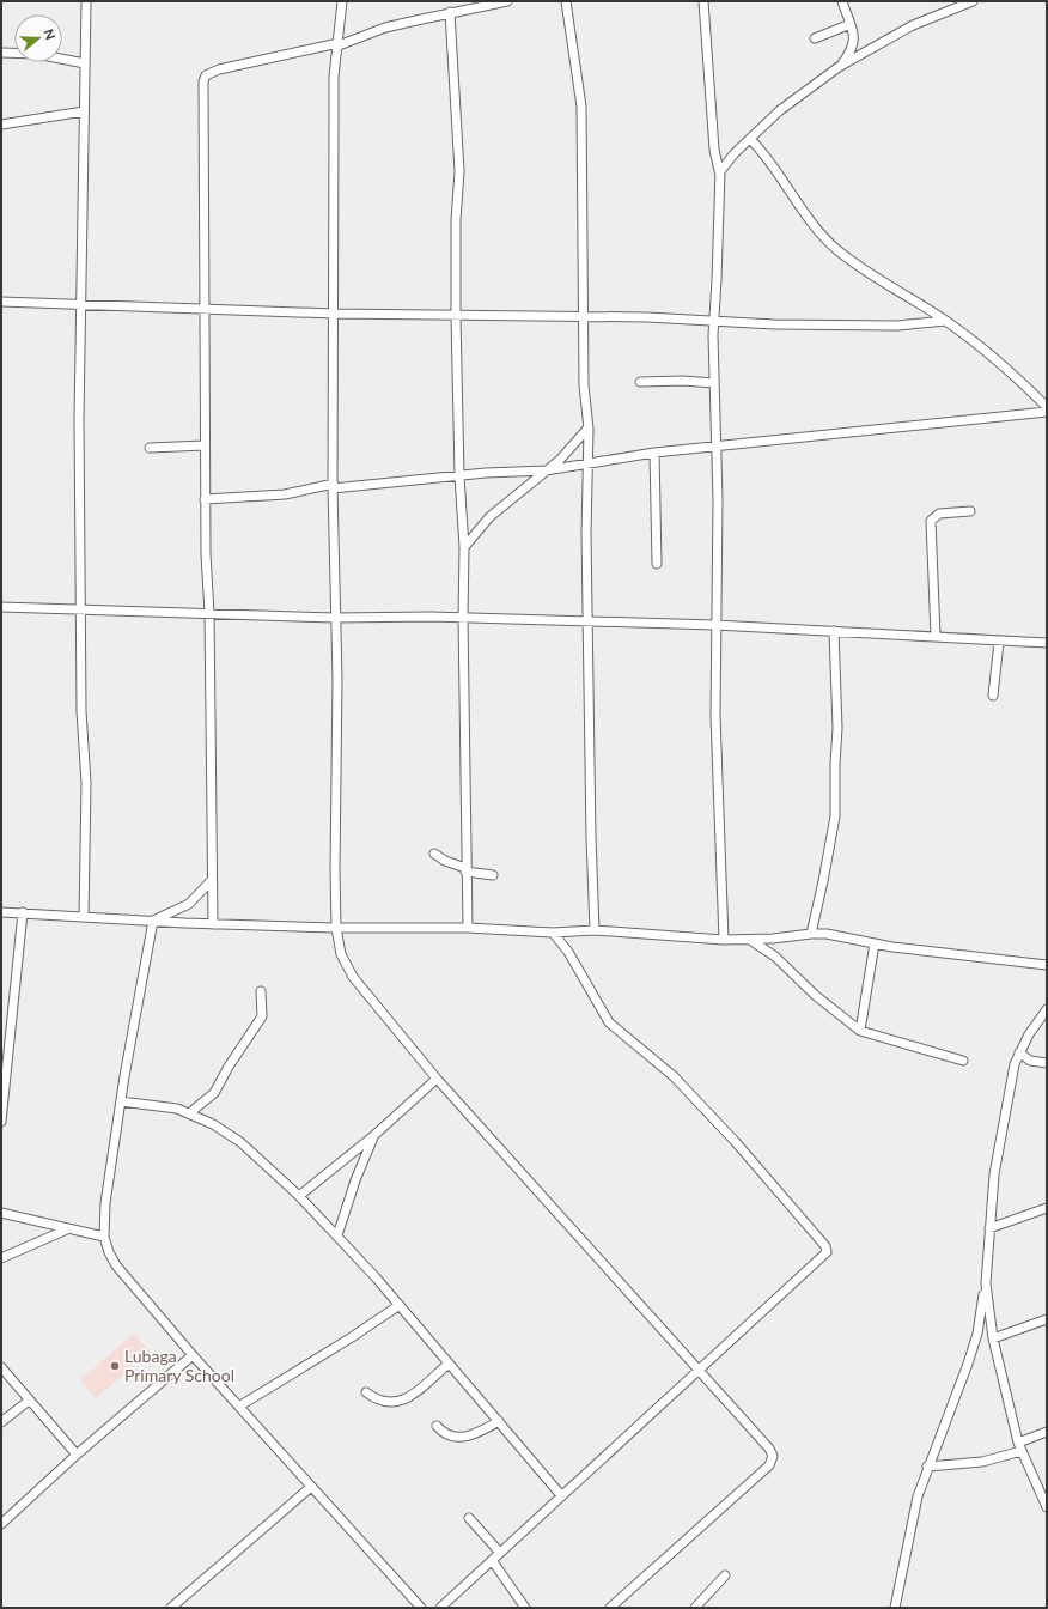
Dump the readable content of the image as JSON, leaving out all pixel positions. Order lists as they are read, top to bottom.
{
  "places": ["Lubaga Primary School"],
  "north": "right"
}
